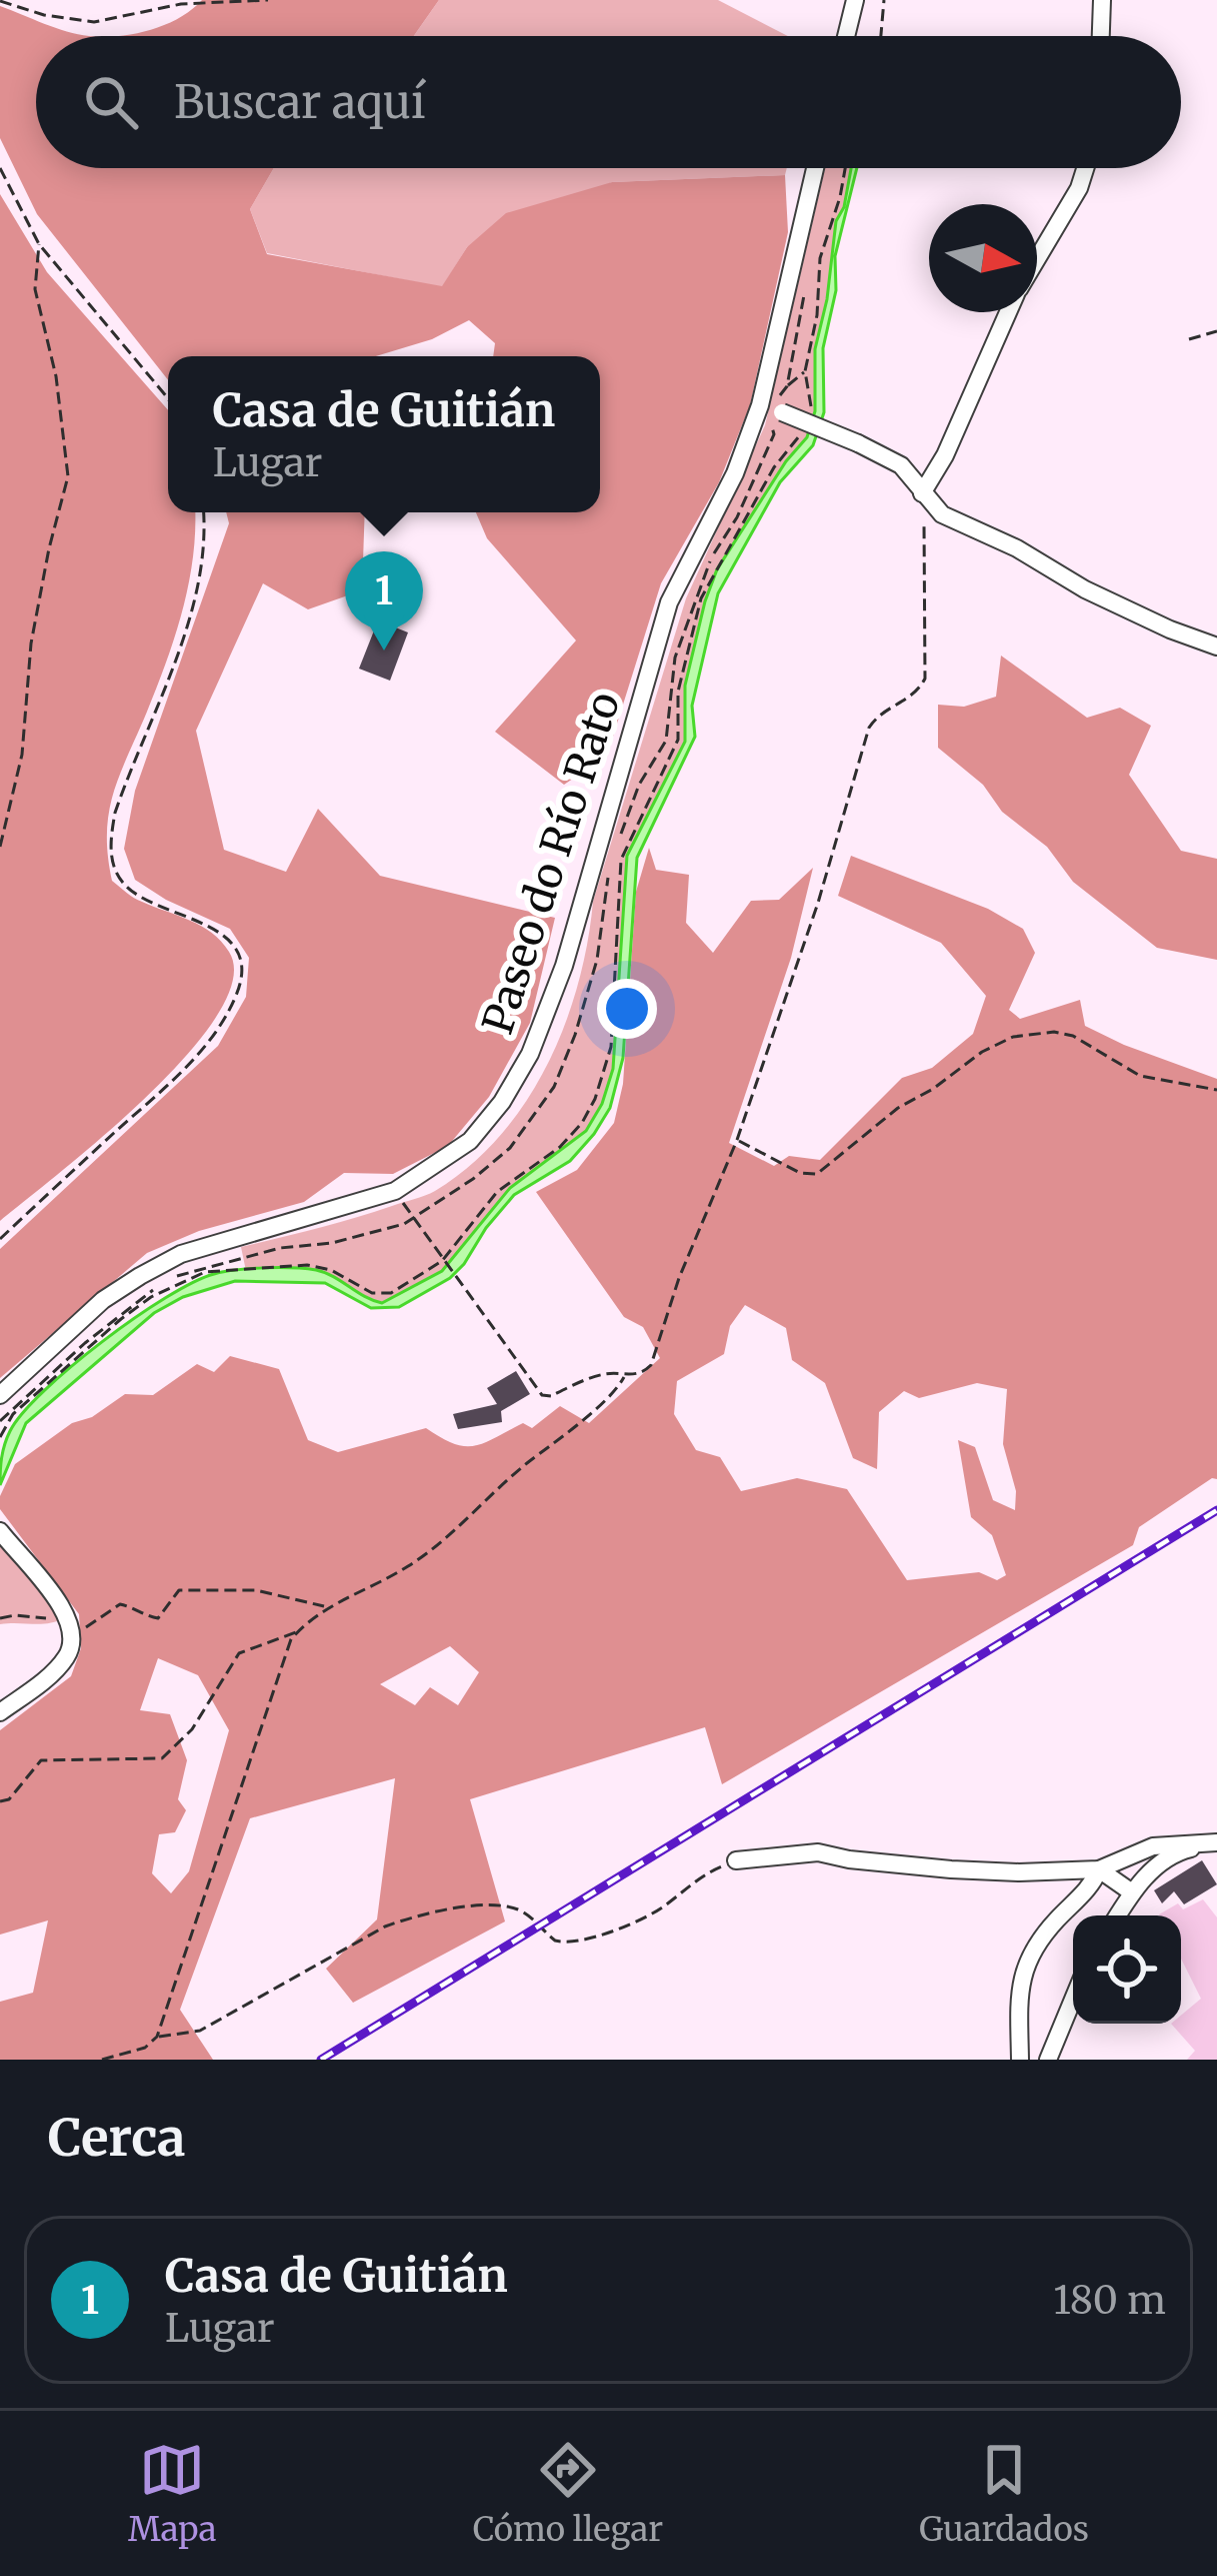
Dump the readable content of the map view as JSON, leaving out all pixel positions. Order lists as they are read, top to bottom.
{
  "streets": {
    "street": ["Paseo do Río Rato"]
  },
  "north": "right",
  "page": {
    "search": "Buscar aquí",
    "popup": ["Casa de Guitián", "Lugar"],
    "pins": "1",
    "heading": "Cerca",
    "list": [
      {
        "mark": "1",
        "name": "Casa de Guitián",
        "note": "Lugar",
        "value": "180 m"
      }
    ],
    "nav": ["Mapa", "Cómo llegar", "Guardados"]
  }
}
